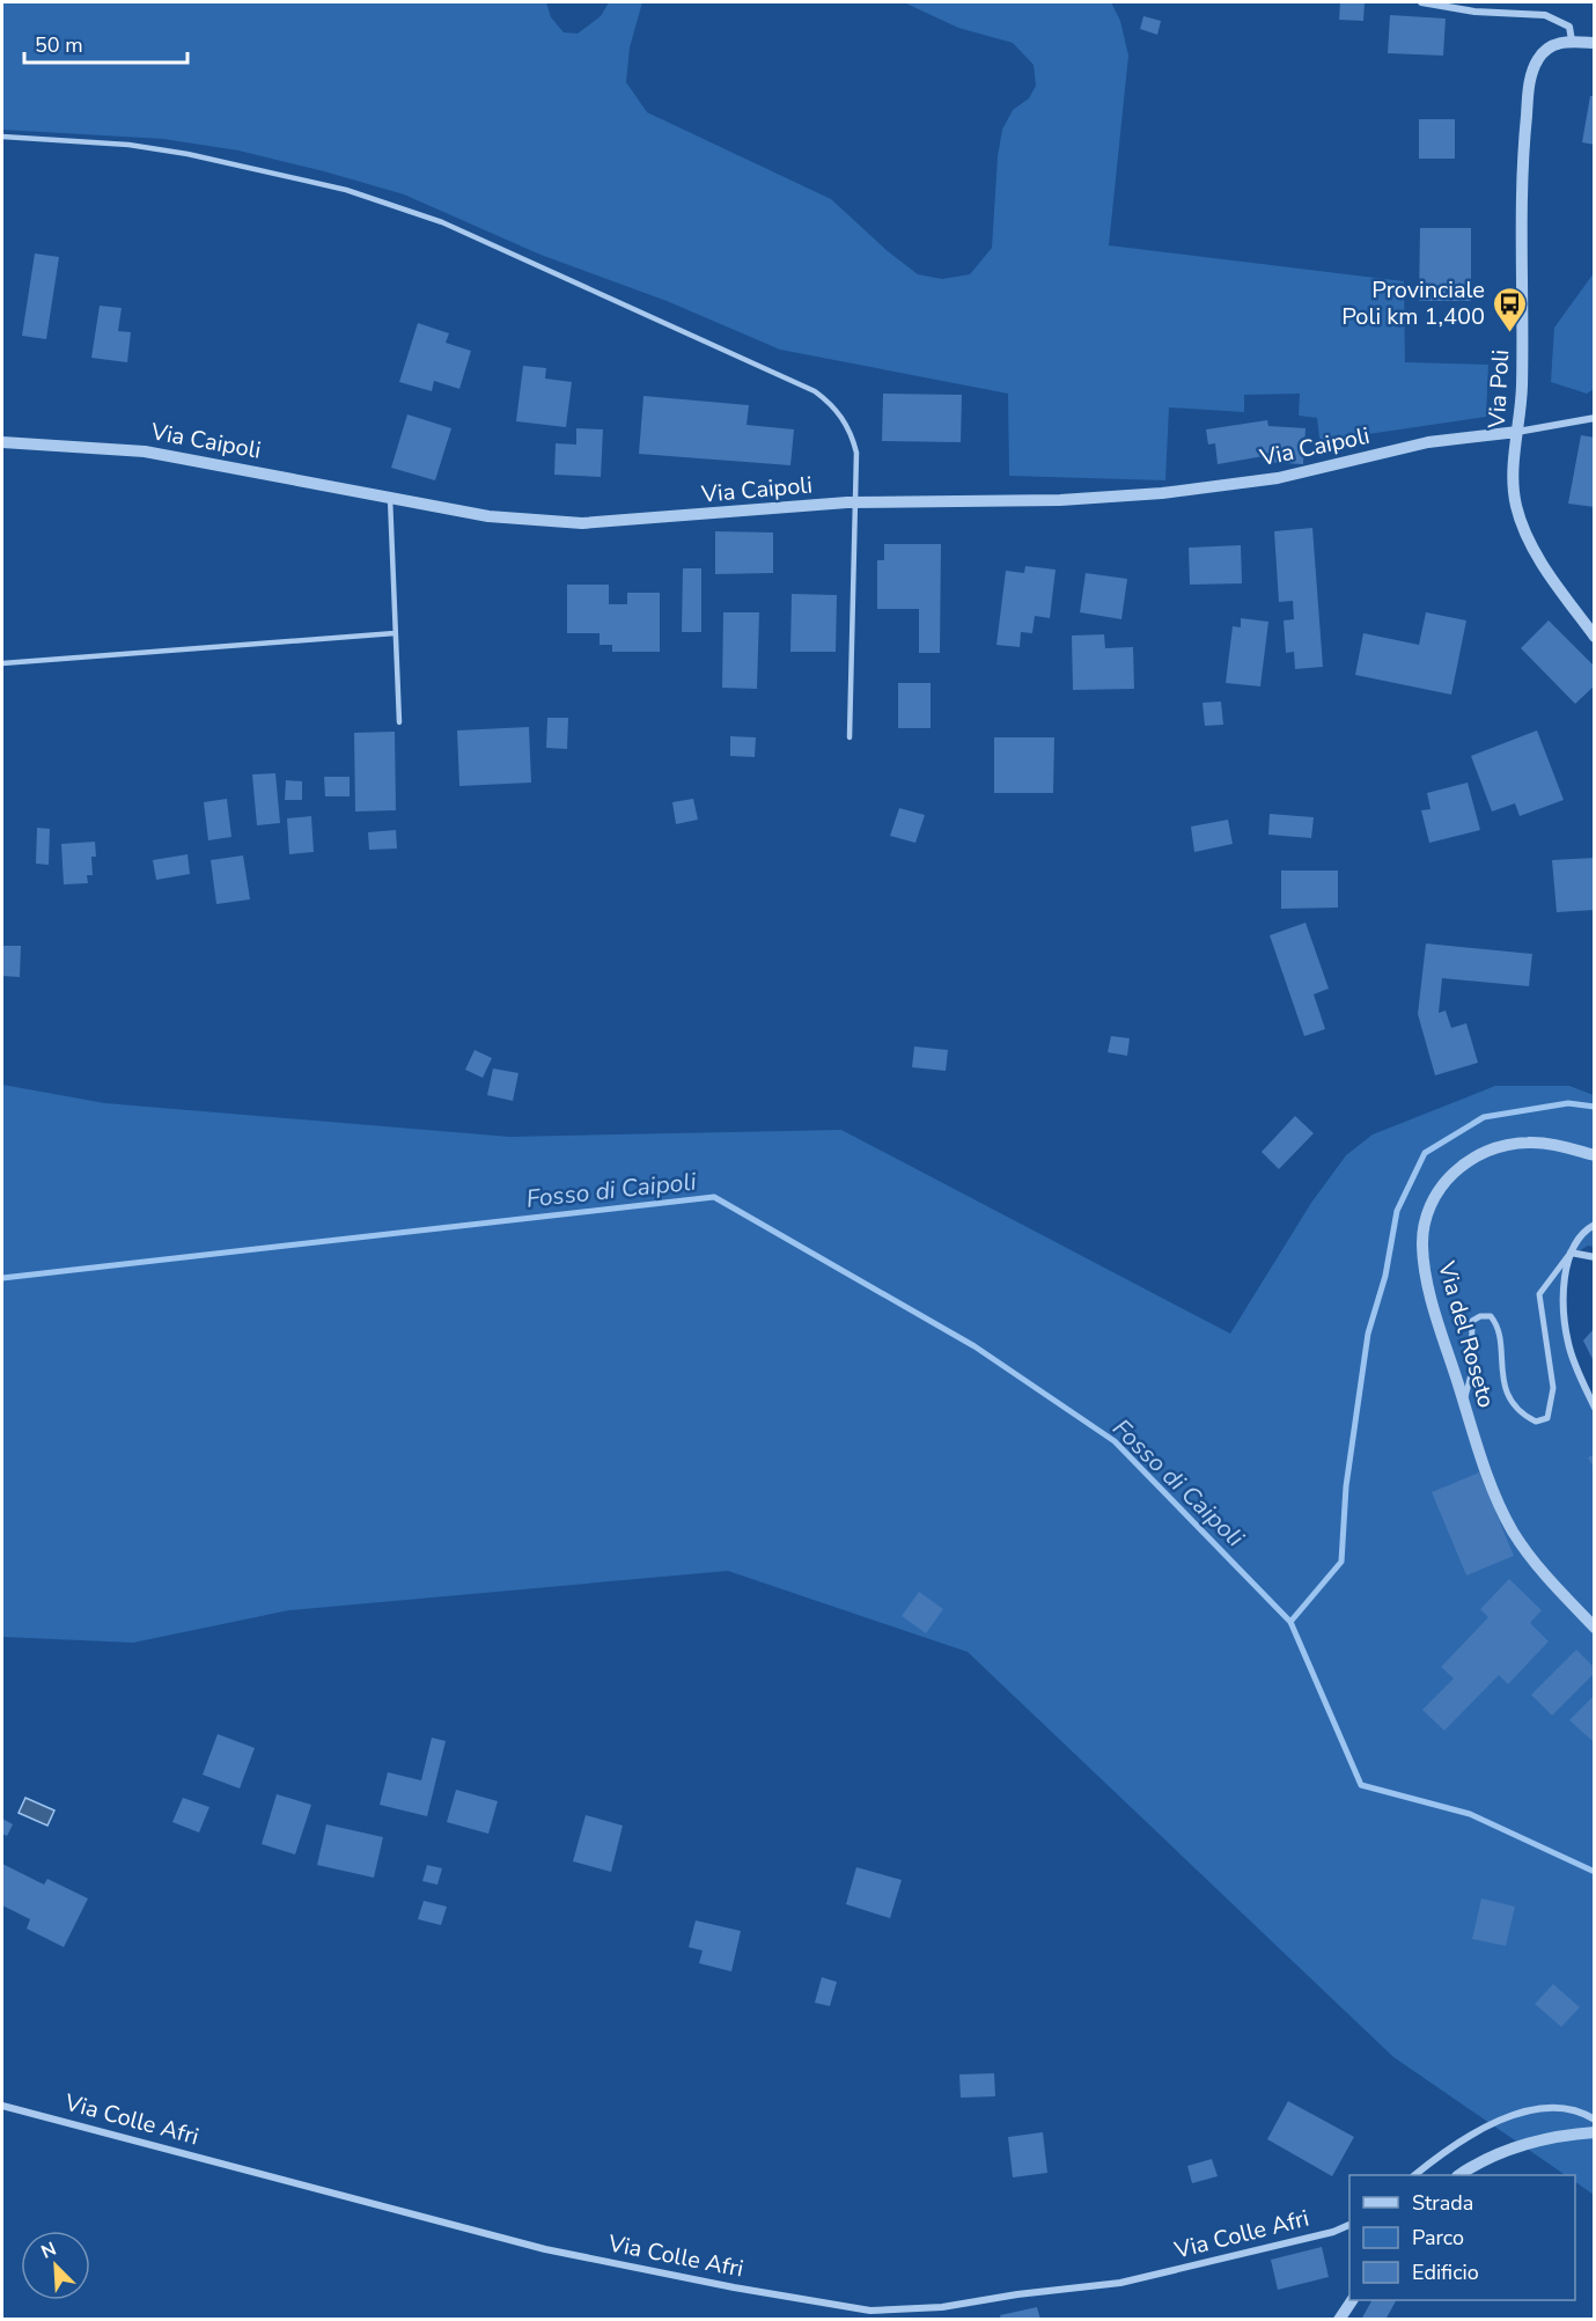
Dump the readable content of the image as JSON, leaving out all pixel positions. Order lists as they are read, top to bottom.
{
  "streets": {
    "street": [
      "Via Poli",
      "Via Caipoli",
      "Via del Roseto",
      "Via Colle Afri"
    ]
  },
  "crossings": [
    ["Via Poli", "Via Caipoli"]
  ],
  "water": ["Fosso di Caipoli"],
  "places": {
    "bus stop": ["Provinciale Poli km 1,400"]
  },
  "legend": ["Strada", "Parco", "Edificio"],
  "scale_bar": "50 m",
  "north": "top left"
}
